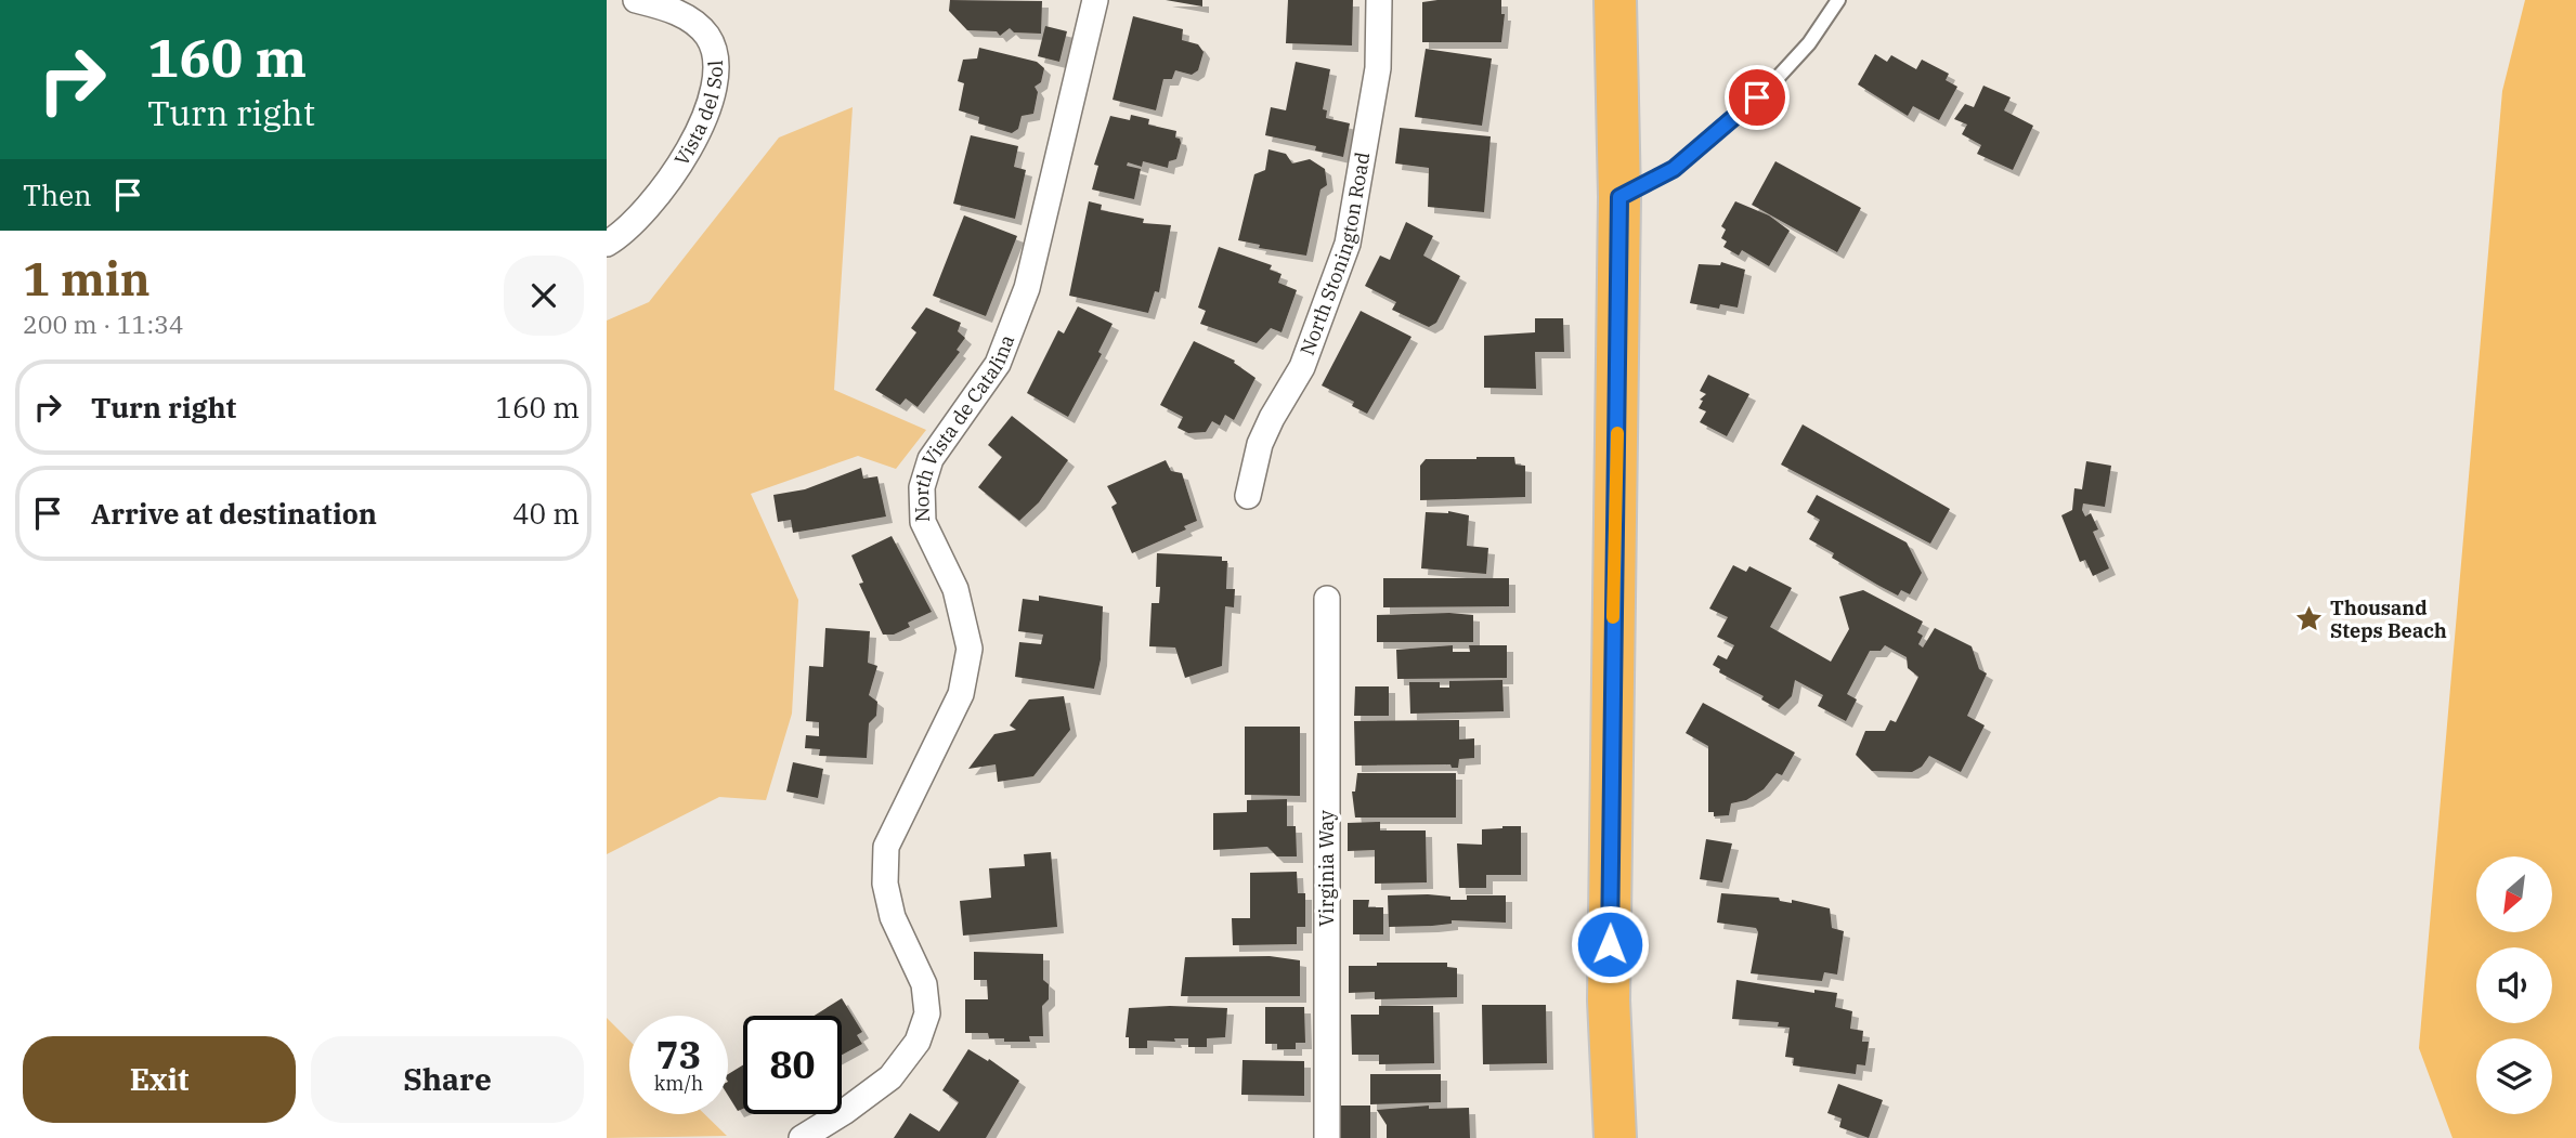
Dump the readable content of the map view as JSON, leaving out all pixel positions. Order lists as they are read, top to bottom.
{
  "streets": {
    "street": [
      "Vista del Sol",
      "North Stonington Road",
      "North Vista de Catalina",
      "Virginia Way"
    ]
  },
  "places": {
    "place": ["Thousand Steps Beach"]
  },
  "north": "bottom left",
  "page": {
    "turn": ["160 m", "Turn right"],
    "then": "Then",
    "heading": ["1 min", "200 m · 11:34"],
    "list": [
      {
        "name": "Turn right",
        "value": "160 m"
      },
      {
        "name": "Arrive at destination",
        "value": "40 m"
      }
    ],
    "speed": "73 km/h",
    "limit": "80",
    "buttons": ["Exit", "Share"]
  }
}
